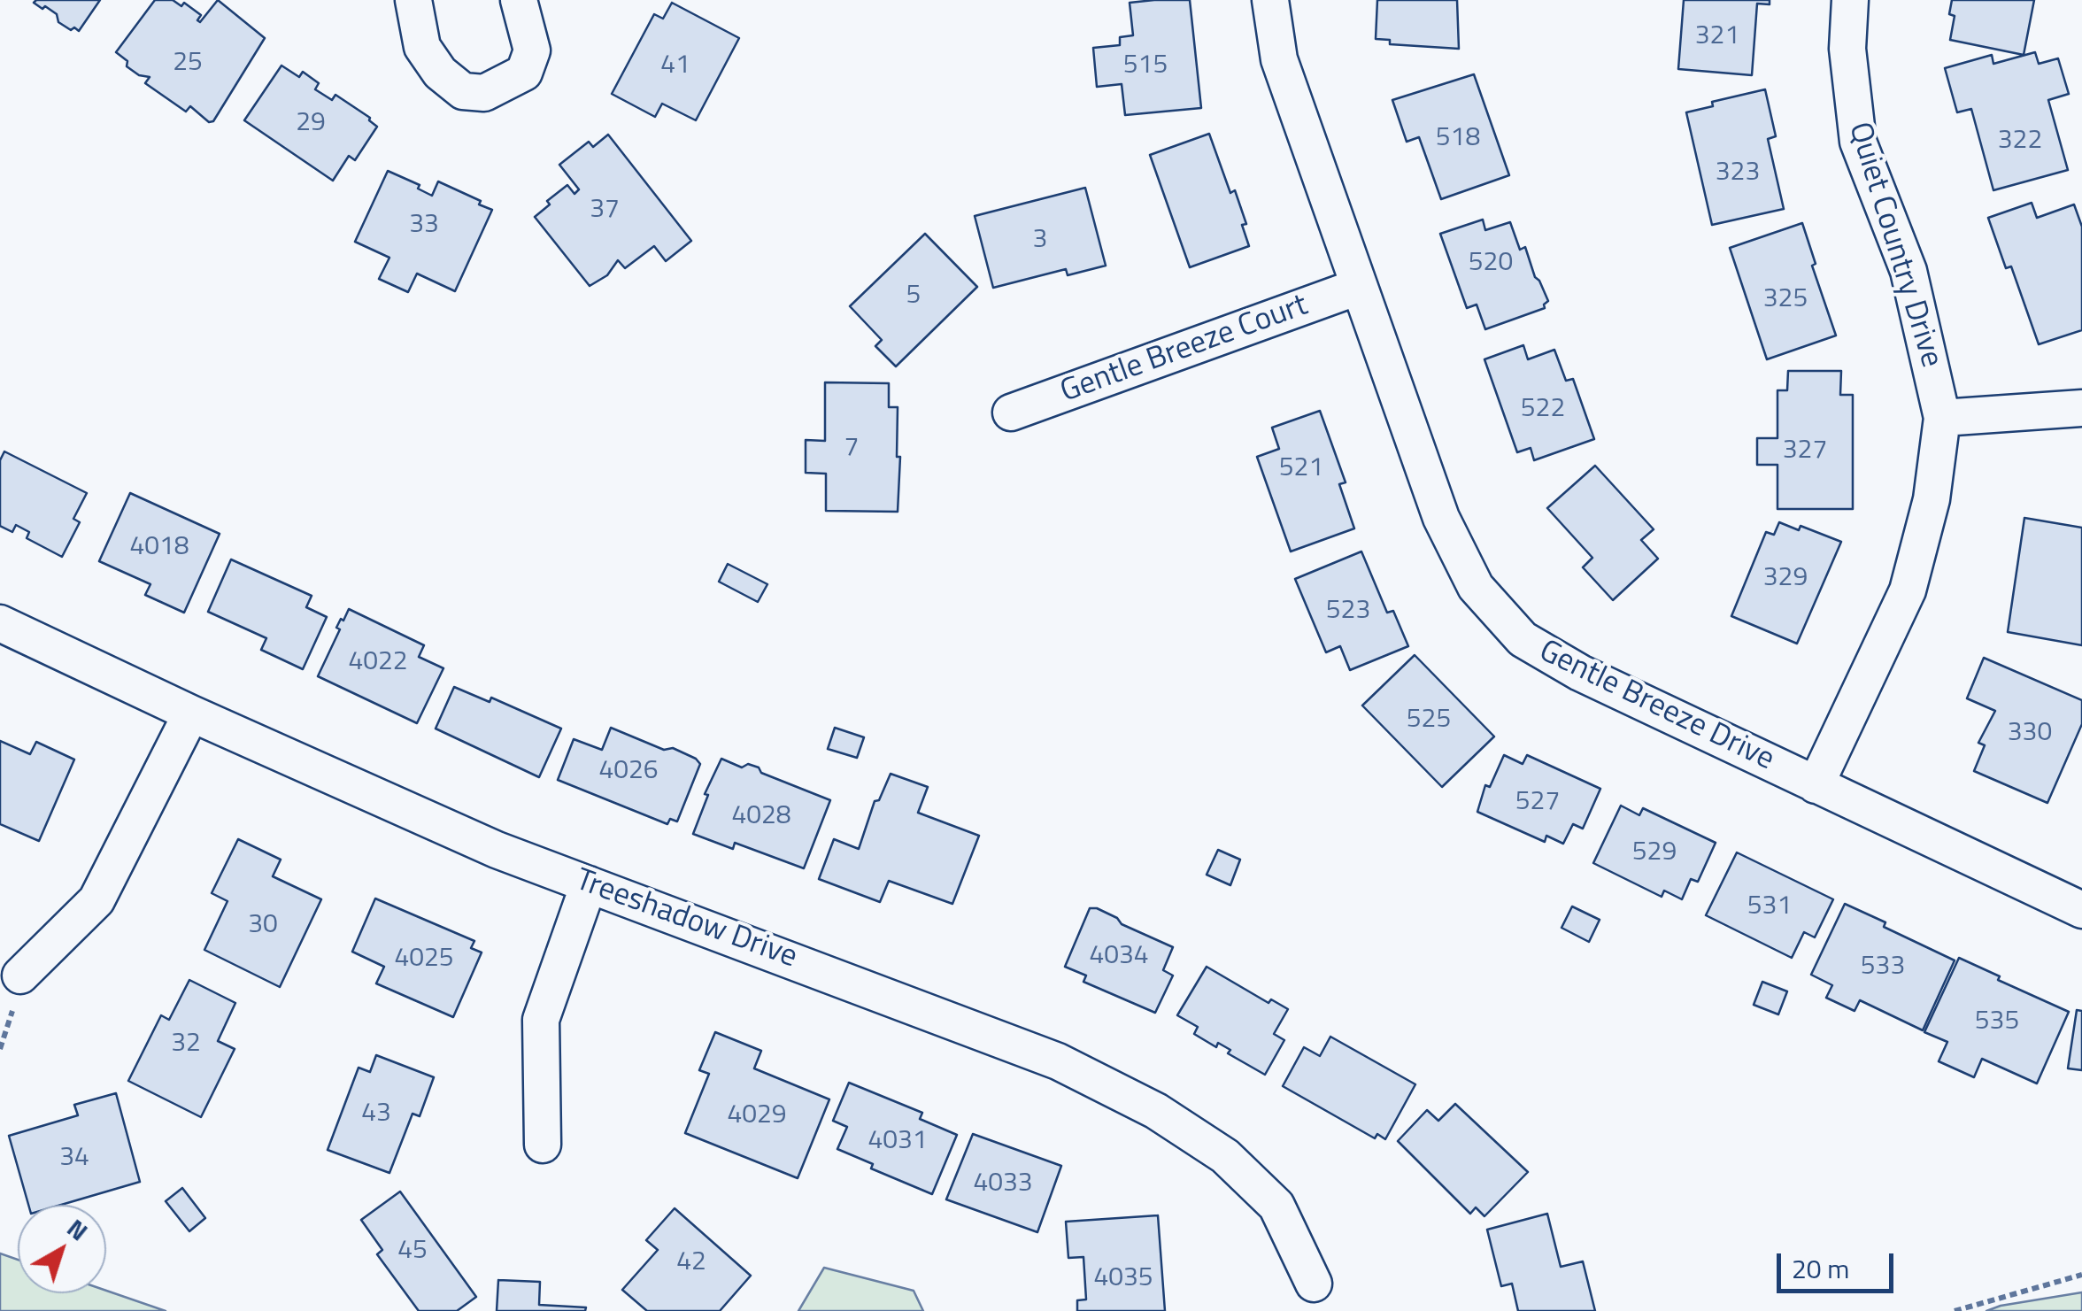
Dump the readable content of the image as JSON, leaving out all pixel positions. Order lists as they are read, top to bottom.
{
  "streets": {
    "street": [
      "Quiet Country Drive",
      "Gentle Breeze Court",
      "Gentle Breeze Drive",
      "Treeshadow Drive"
    ]
  },
  "crossings": [
    ["Quiet Country Drive", "Gentle Breeze Drive"],
    ["Gentle Breeze Court", "Gentle Breeze Drive"]
  ],
  "house_numbers": [
    "321",
    "25",
    "41",
    "515",
    "29",
    "518",
    "322",
    "323",
    "37",
    "33",
    "3",
    "520",
    "5",
    "325",
    "522",
    "7",
    "327",
    "521",
    "4018",
    "329",
    "523",
    "4022",
    "525",
    "330",
    "4026",
    "527",
    "4028",
    "529",
    "531",
    "30",
    "4034",
    "4025",
    "533",
    "535",
    "32",
    "43",
    "4029",
    "4031",
    "34",
    "4033",
    "45",
    "42",
    "4035"
  ],
  "scale_bar": "20 m",
  "north": "top right"
}
